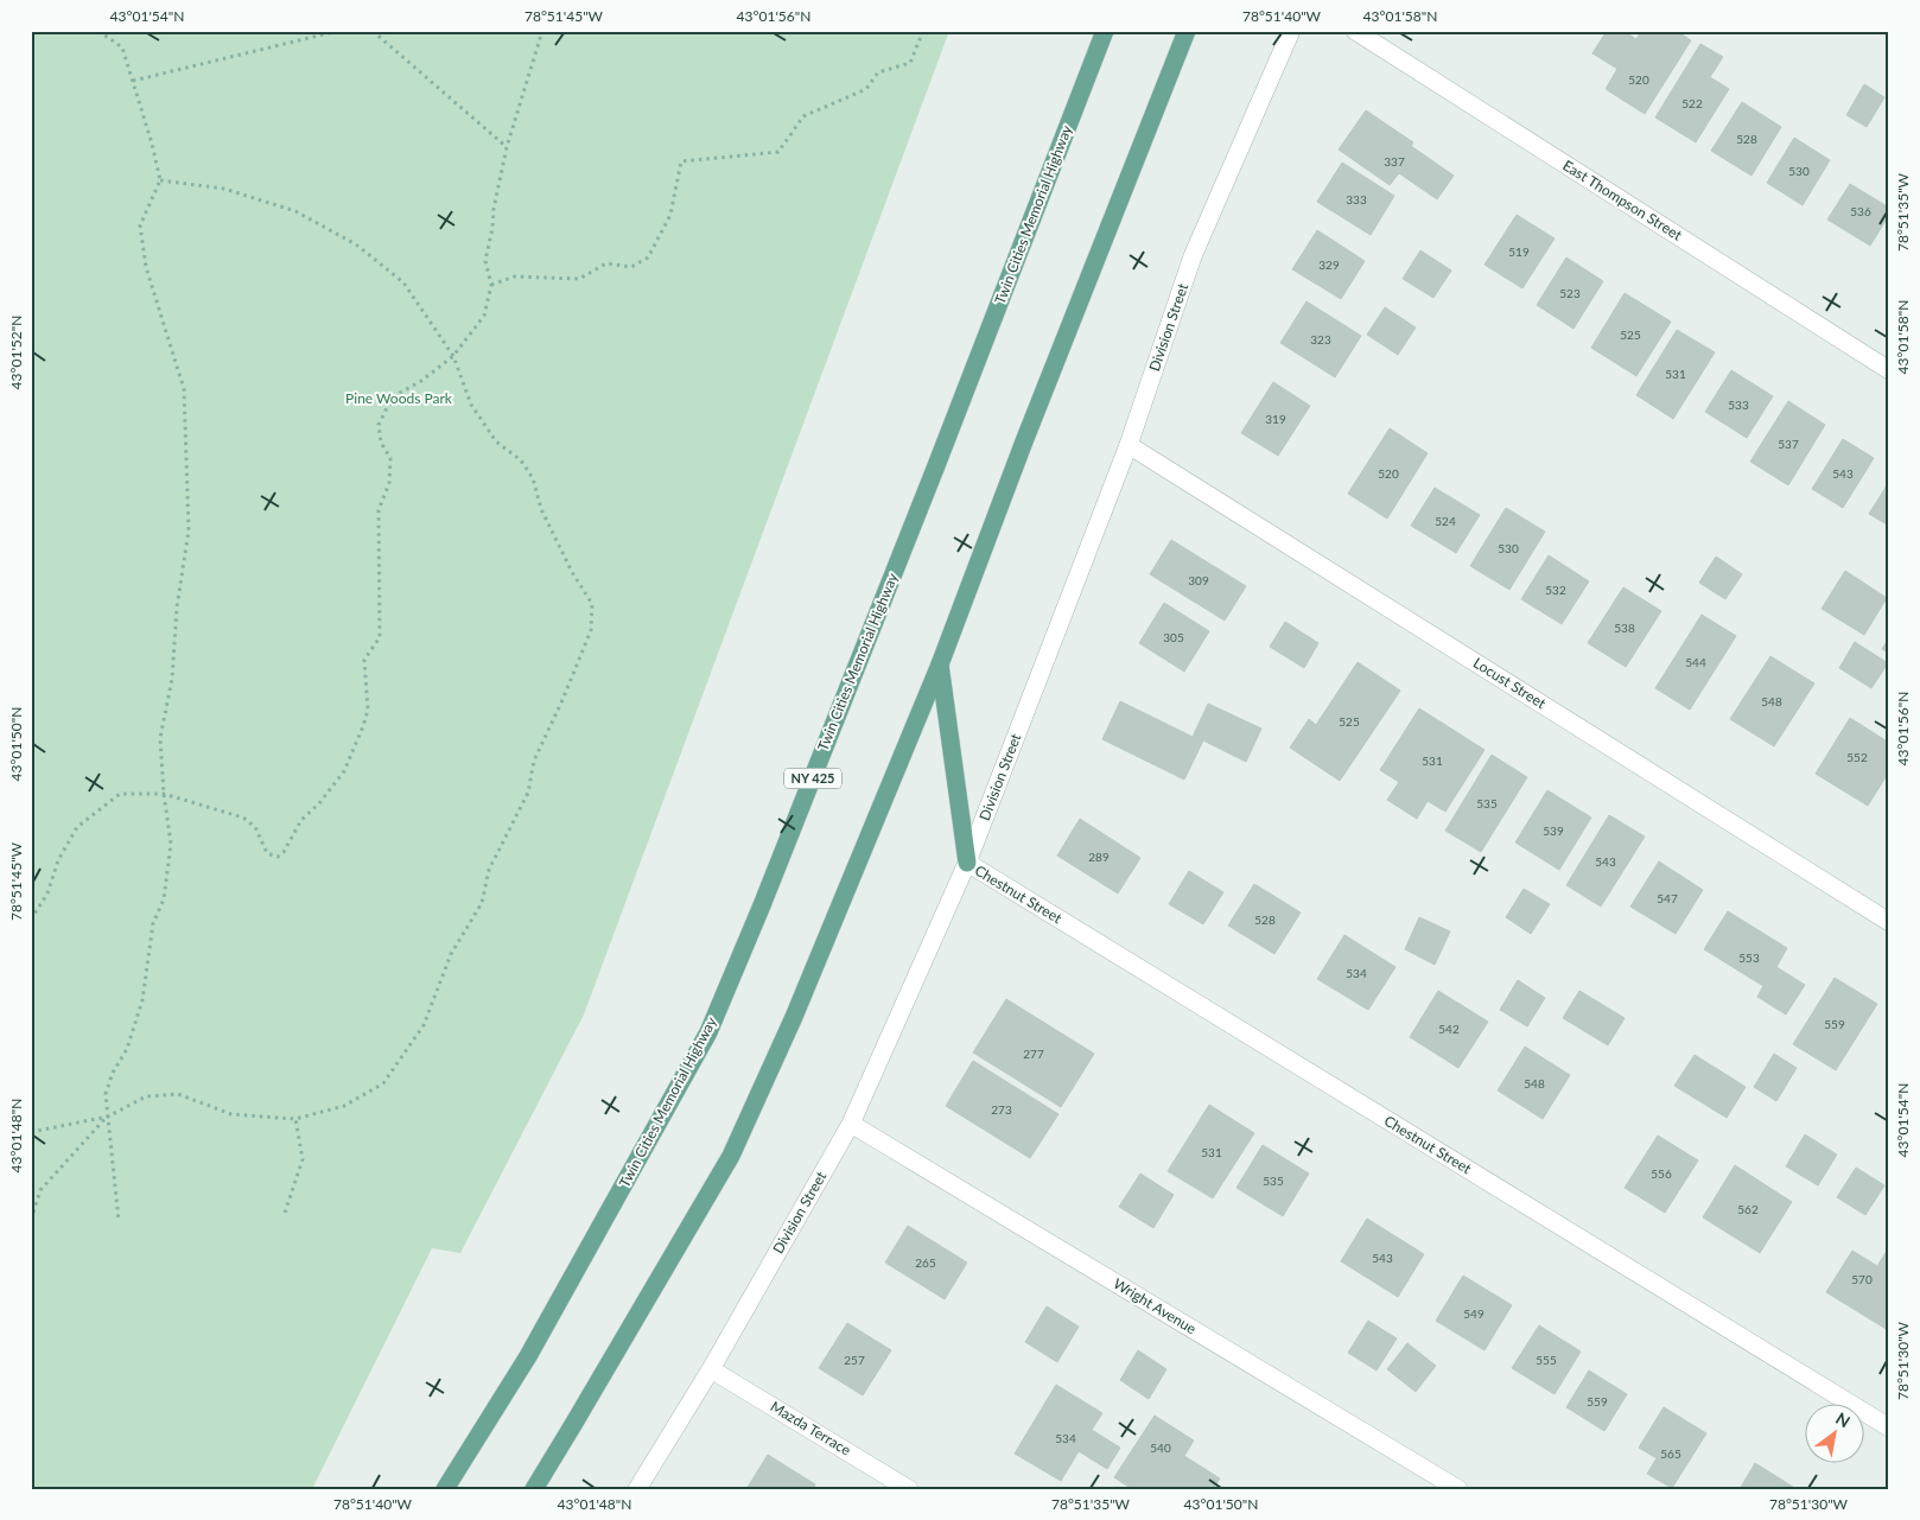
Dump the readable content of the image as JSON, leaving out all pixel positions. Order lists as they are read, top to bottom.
{
  "streets": {
    "main road": ["Twin Cities Memorial Highway", "NY 425"],
    "street": [
      "East Thompson Street",
      "Division Street",
      "Locust Street",
      "Chestnut Street",
      "Wright Avenue",
      "Mazda Terrace"
    ]
  },
  "crossings": [
    ["Division Street", "Locust Street"],
    ["Division Street", "Chestnut Street"],
    ["Division Street", "Wright Avenue"],
    ["Division Street", "Mazda Terrace"]
  ],
  "parks": ["Pine Woods Park"],
  "house_numbers": [
    "520",
    "522",
    "528",
    "337",
    "530",
    "333",
    "536",
    "519",
    "329",
    "523",
    "525",
    "323",
    "531",
    "533",
    "319",
    "537",
    "520",
    "543",
    "524",
    "530",
    "309",
    "532",
    "538",
    "305",
    "544",
    "548",
    "525",
    "552",
    "531",
    "535",
    "539",
    "289",
    "543",
    "547",
    "528",
    "553",
    "534",
    "559",
    "542",
    "277",
    "548",
    "273",
    "531",
    "556",
    "535",
    "562",
    "543",
    "265",
    "570",
    "549",
    "257",
    "555",
    "559",
    "534",
    "540",
    "565"
  ],
  "north": "top right",
  "coordinates": [
    "43°01'54\"N",
    "78°51'45\"W",
    "43°01'56\"N",
    "78°51'40\"W",
    "43°01'58\"N",
    "78°51'35\"W",
    "43°01'52\"N",
    "43°01'50\"N",
    "43°01'48\"N",
    "78°51'30\"W"
  ]
}
